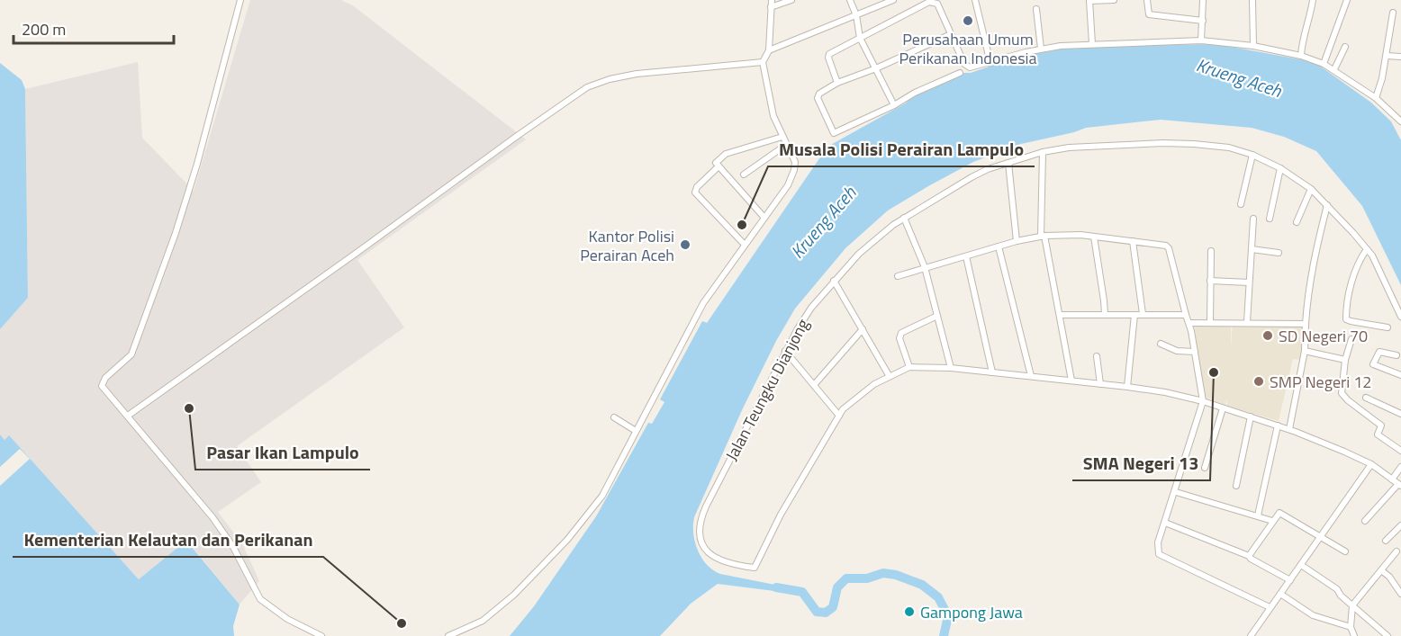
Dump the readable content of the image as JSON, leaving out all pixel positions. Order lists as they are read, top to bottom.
{
  "streets": {
    "street": ["Jalan Teungku Dianjong"]
  },
  "water": ["Krueng Aceh"],
  "places": [
    "Perusahaan Umum Perikanan Indonesia",
    "Musala Polisi Perairan Lampulo",
    "Kantor Polisi Perairan Aceh",
    "SD Negeri 70",
    "SMA Negeri 13",
    "SMP Negeri 12",
    "Pasar Ikan Lampulo",
    "Gampong Jawa",
    "Kementerian Kelautan dan Perikanan"
  ],
  "scale_bar": "200 m"
}
